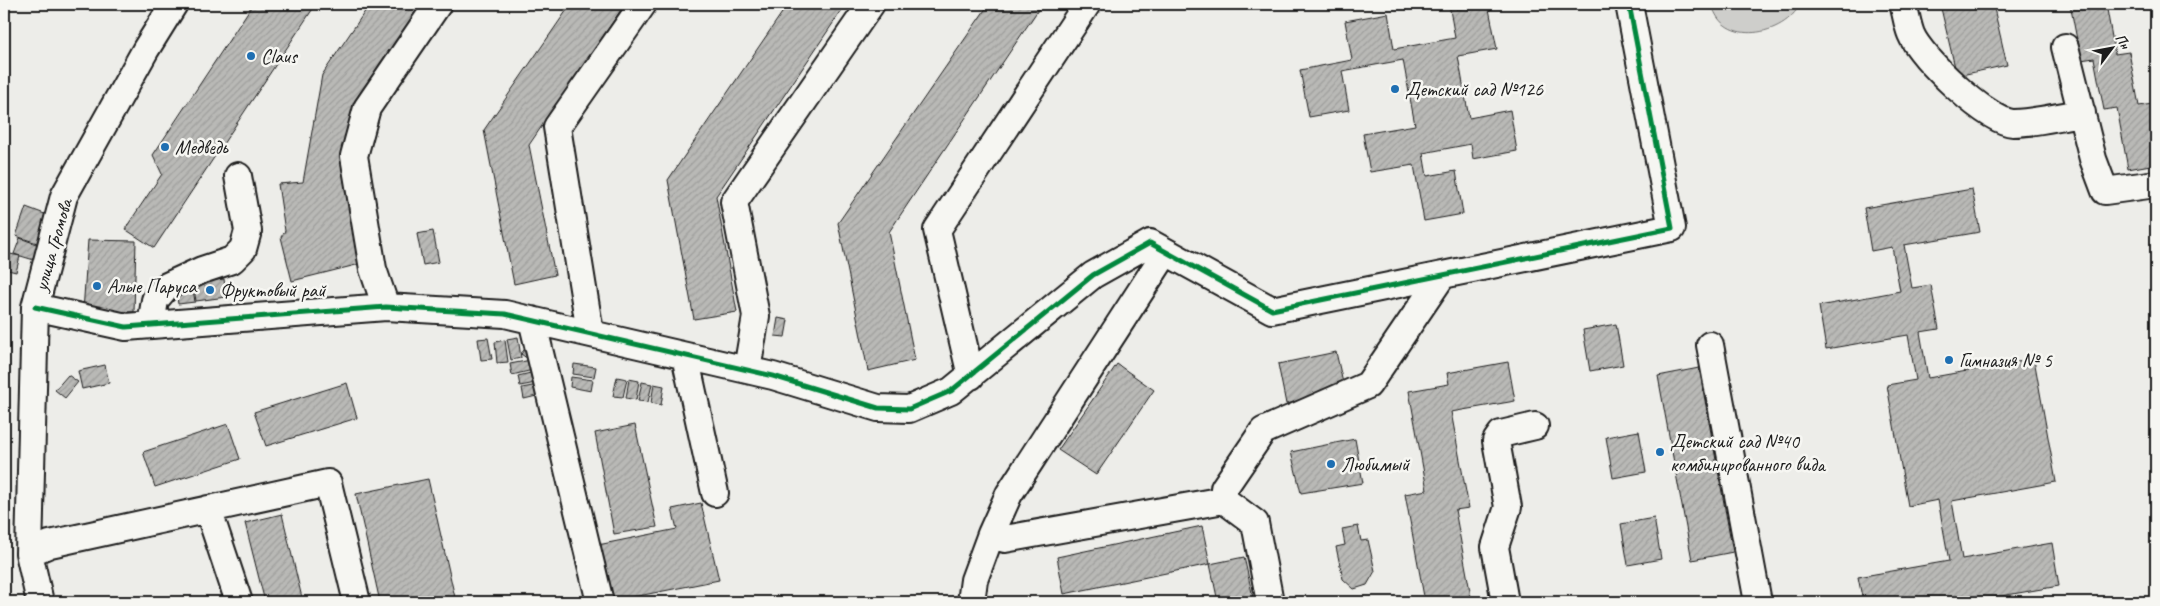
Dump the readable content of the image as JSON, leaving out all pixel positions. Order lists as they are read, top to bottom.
{
  "streets": {
    "street": ["улица Громова"]
  },
  "places": [
    "Claus",
    "Детский сад №126",
    "Медведь",
    "Алые Паруса",
    "Фруктовый рай",
    "Гимназия № 5",
    "Детский сад №40 комбинированного вида",
    "Любимый"
  ],
  "north": "top right"
}
